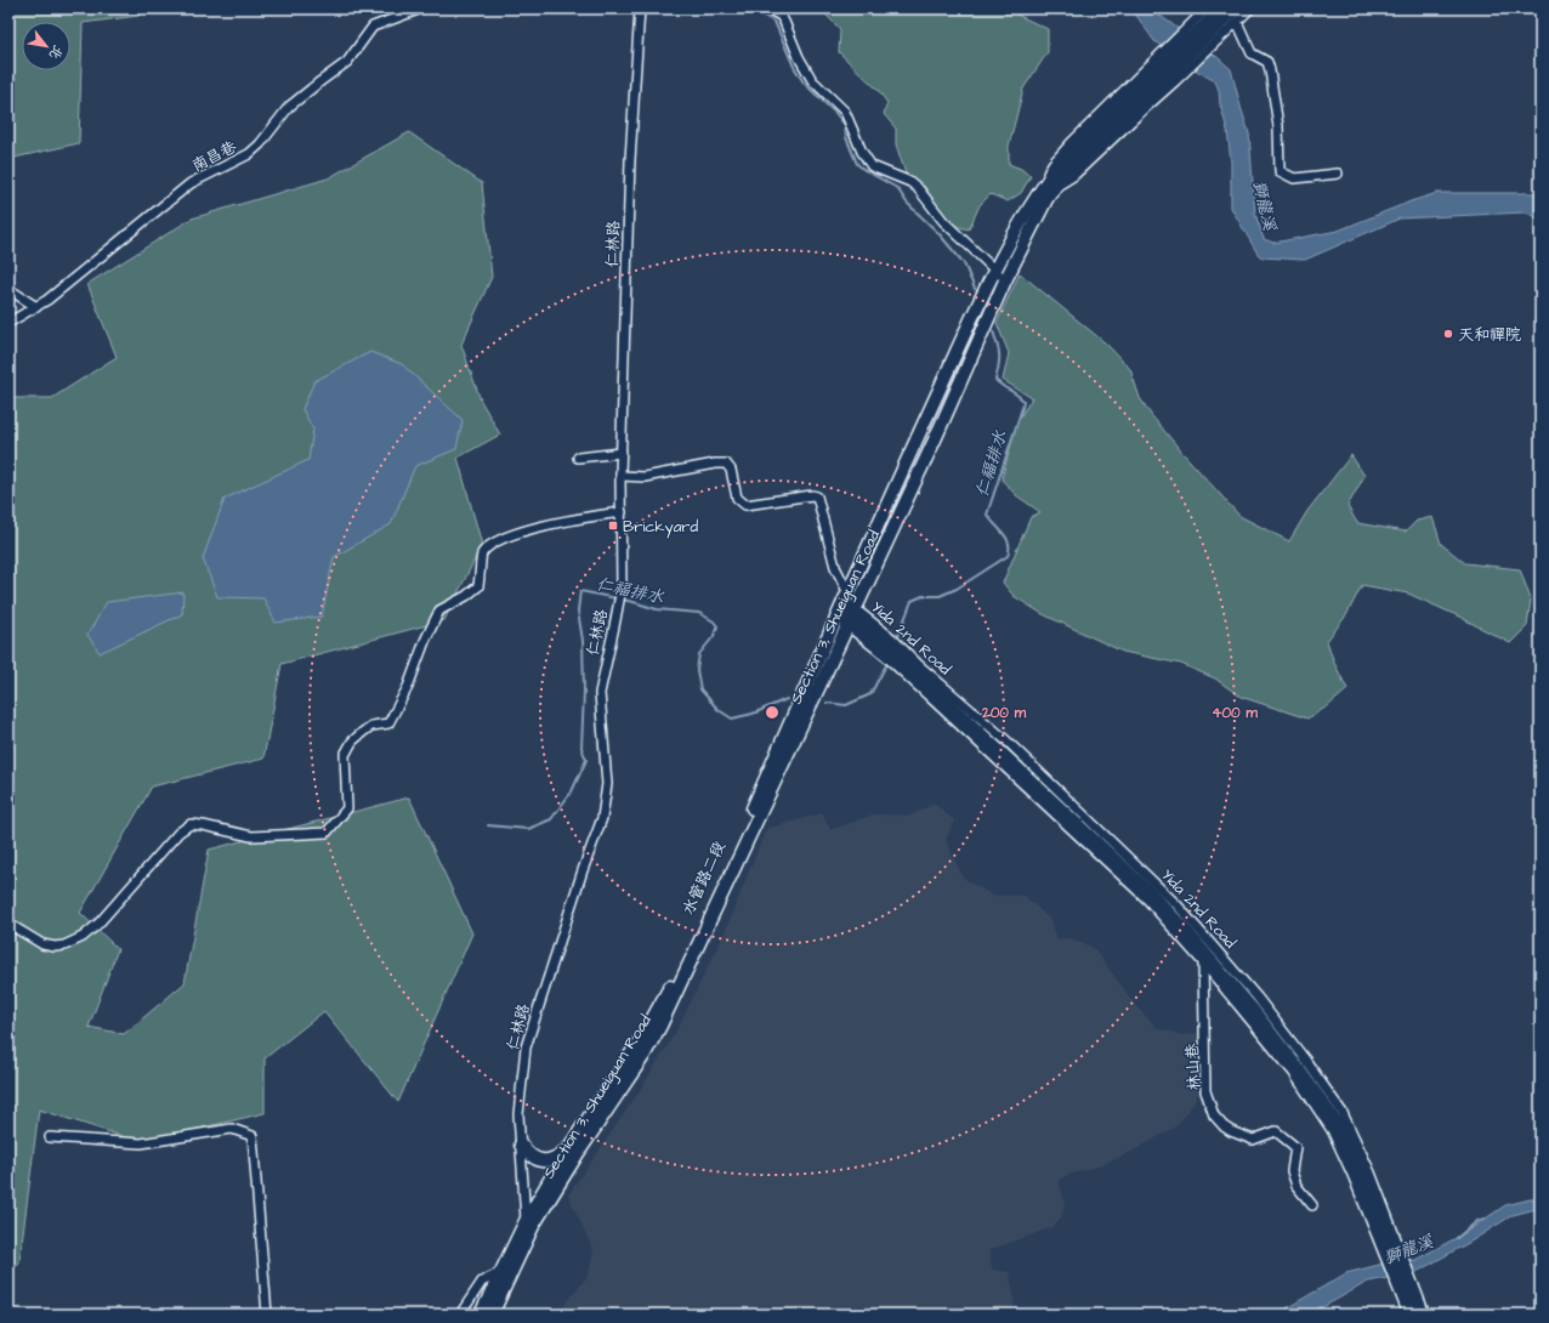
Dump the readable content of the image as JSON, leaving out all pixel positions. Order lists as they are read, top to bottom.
{
  "streets": {
    "main road": [
      "仁林路",
      "Section 3, Shueiguan Road",
      "Yida 2nd Road",
      "水管路二段"
    ],
    "street": ["南昌巷", "林山巷"]
  },
  "crossings": [
    ["仁林路", "Section 3, Shueiguan Road"],
    ["Section 3, Shueiguan Road", "Yida 2nd Road"],
    ["Section 3, Shueiguan Road", "水管路二段"],
    ["Yida 2nd Road", "水管路二段"],
    ["Yida 2nd Road", "林山巷"]
  ],
  "water": ["獅龍溪", "仁福排水"],
  "places": {
    "other": ["天和禪院"],
    "transit": ["Brickyard"]
  },
  "north": "bottom right",
  "rings": ["200 m", "400 m"]
}
